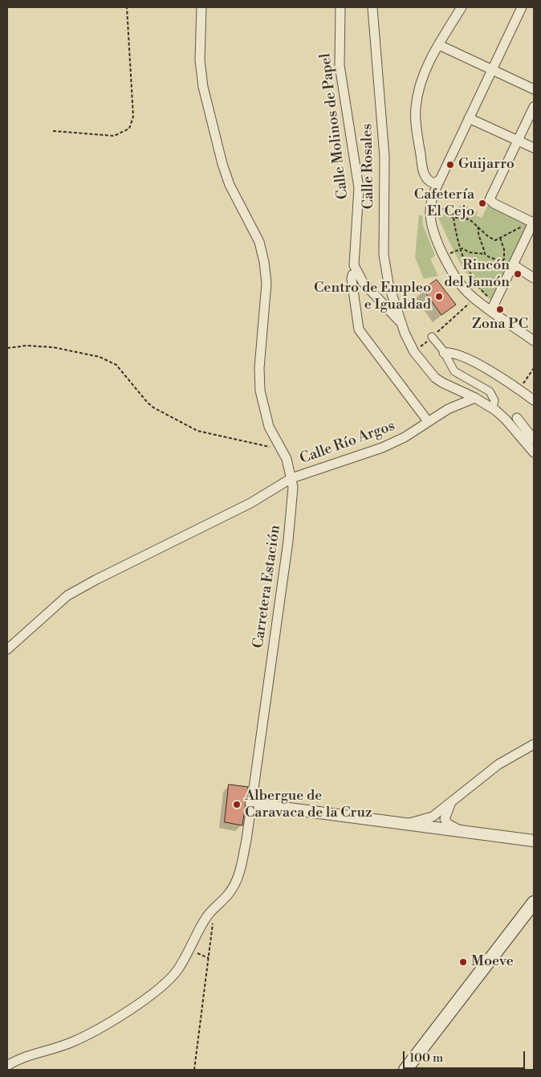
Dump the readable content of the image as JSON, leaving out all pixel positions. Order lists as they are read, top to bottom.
{
  "streets": {
    "street": [
      "Calle Molinos de Papel",
      "Calle Rosales",
      "Calle Río Argos",
      "Carretera Estación"
    ]
  },
  "crossings": [
    ["Calle Río Argos", "Carretera Estación"]
  ],
  "places": [
    "Guijarro",
    "Cafetería El Cejo",
    "Rincón del Jamón",
    "Centro de Empleo e Igualdad",
    "Zona PC",
    "Albergue de Caravaca de la Cruz",
    "Moeve"
  ],
  "scale_bar": "100 m"
}
